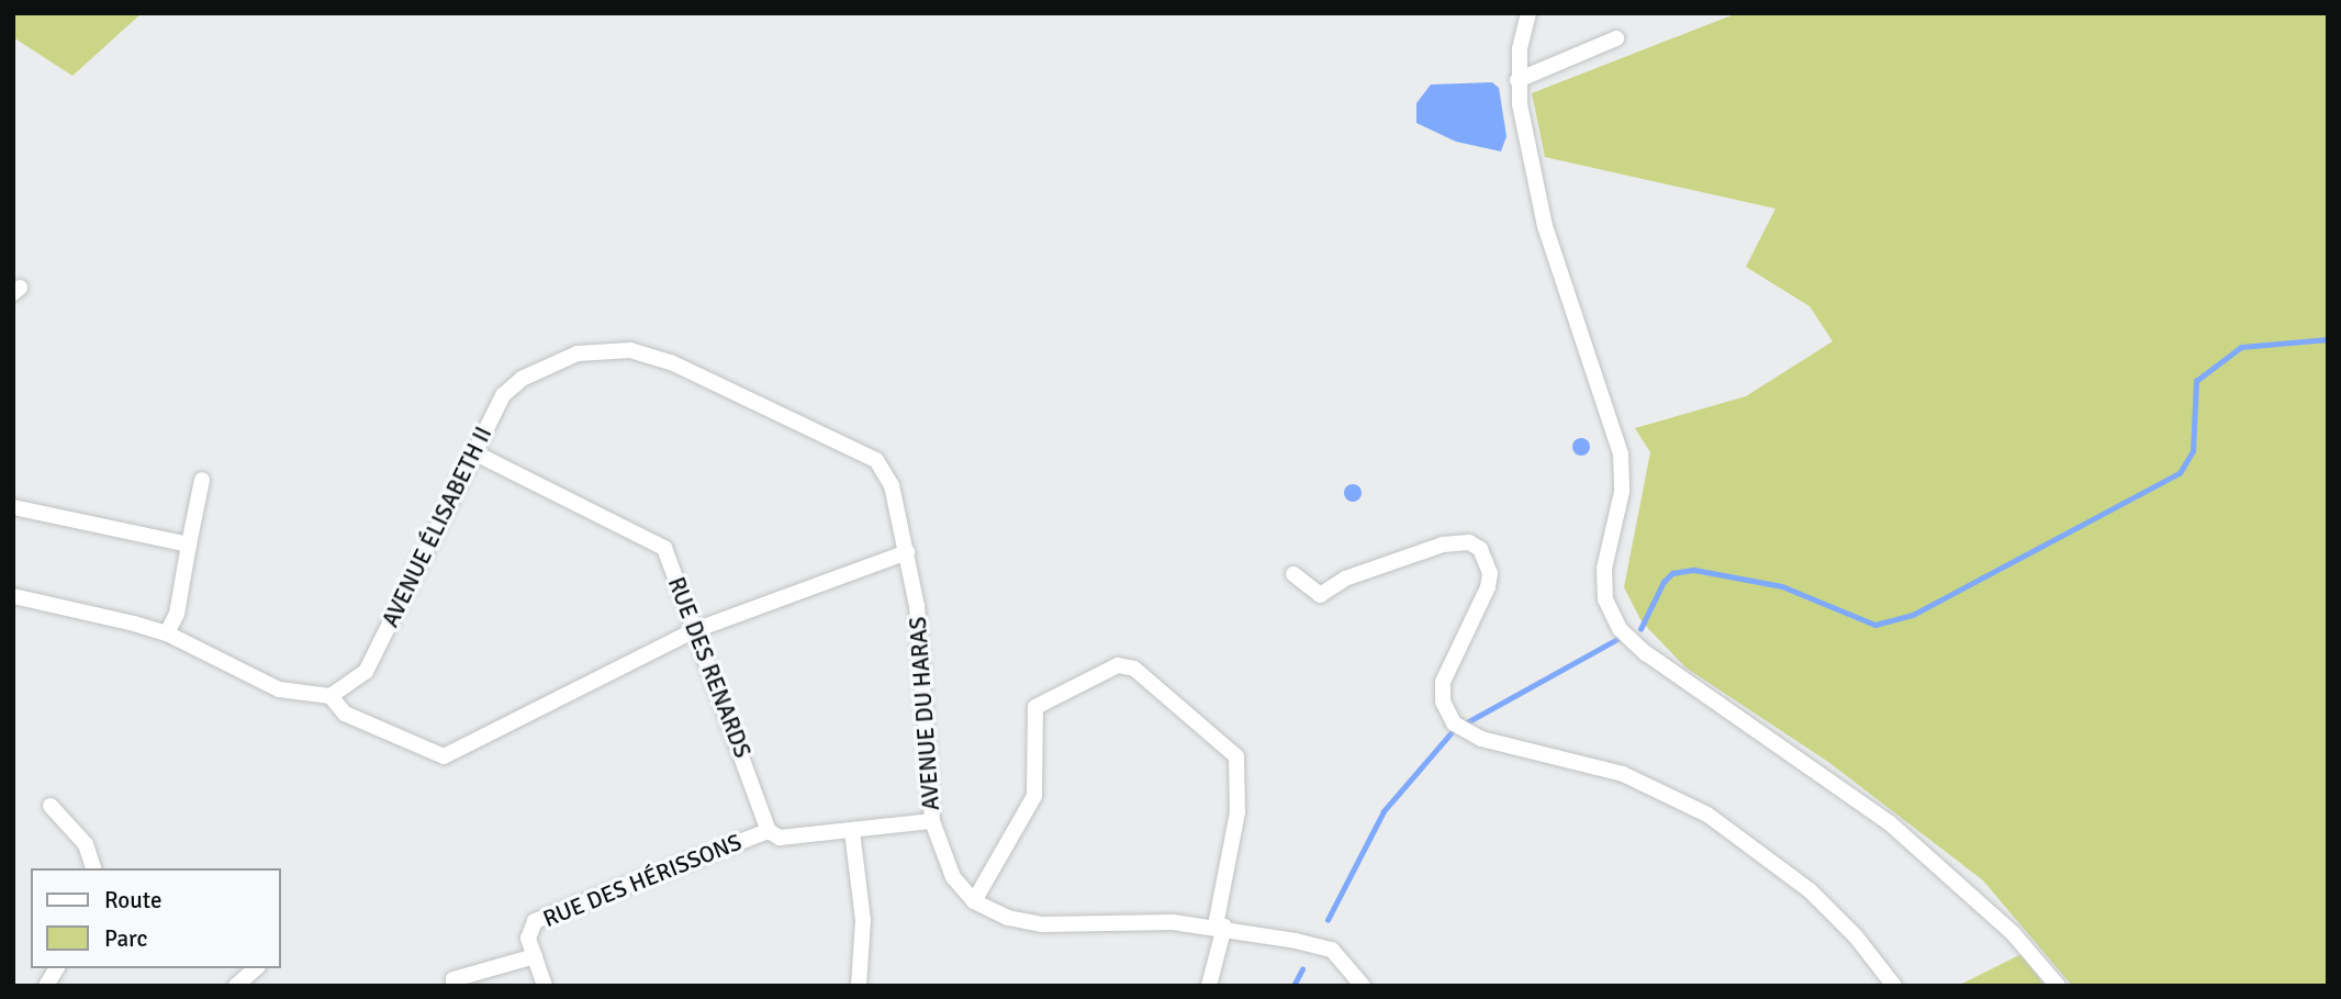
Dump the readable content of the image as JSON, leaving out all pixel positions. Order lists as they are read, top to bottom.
{
  "streets": {
    "street": [
      "AVENUE ÉLISABETH II",
      "RUE DES RENARDS",
      "AVENUE DU HARAS",
      "RUE DES HÉRISSONS"
    ]
  },
  "crossings": [
    ["AVENUE ÉLISABETH II", "RUE DES RENARDS"],
    ["AVENUE ÉLISABETH II", "AVENUE DU HARAS"],
    ["RUE DES RENARDS", "RUE DES HÉRISSONS"]
  ],
  "legend": ["Route", "Parc"]
}
